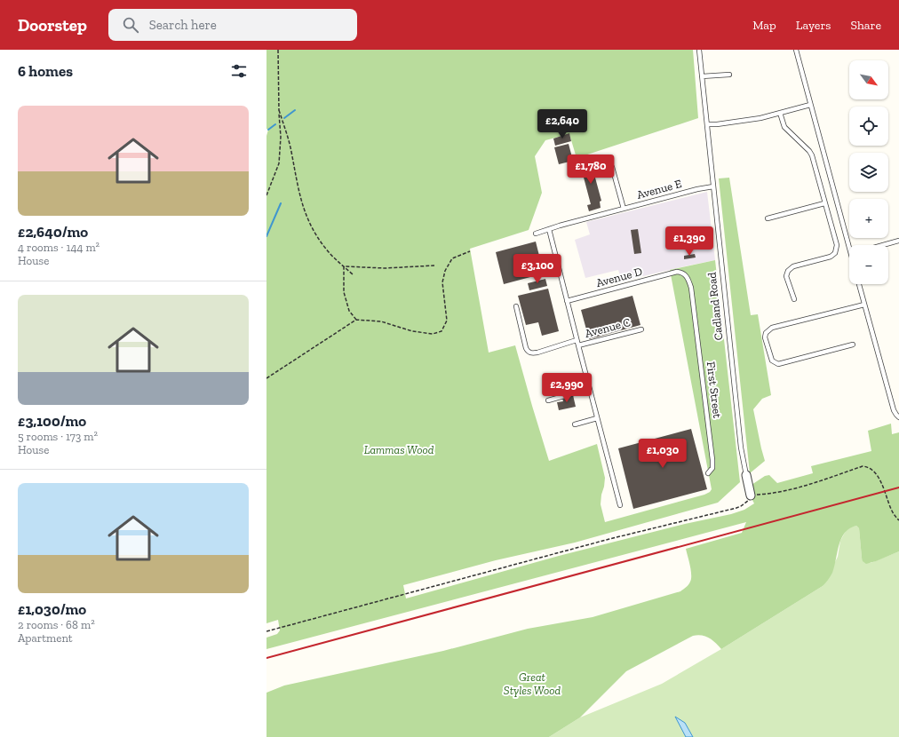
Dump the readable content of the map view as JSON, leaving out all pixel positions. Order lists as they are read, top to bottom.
{
  "streets": {
    "street": ["Cadland Road"],
    "lane": [
      "Avenue E",
      "Avenue D",
      "Avenue C",
      "First Street"
    ]
  },
  "crossings": [
    ["Avenue E", "Cadland Road"],
    ["Avenue D", "First Street"]
  ],
  "parks": ["Lammas Wood", "Great Styles Wood"],
  "north": "bottom right",
  "page": {
    "header": "Doorstep",
    "search": "Search here",
    "nav": ["Map", "Layers", "Share"],
    "heading": "6 homes",
    "map_buttons": ["+", "−"],
    "list": [
      {
        "name": "£2,640/mo",
        "note": "4 rooms · 144 m² · House"
      },
      {
        "name": "£3,100/mo",
        "note": "5 rooms · 173 m² · House"
      },
      {
        "name": "£1,030/mo",
        "note": "2 rooms · 68 m² · Apartment"
      }
    ],
    "price": [
      "£2,640",
      "£1,780",
      "£1,390",
      "£3,100",
      "£2,990",
      "£1,030"
    ]
  }
}
